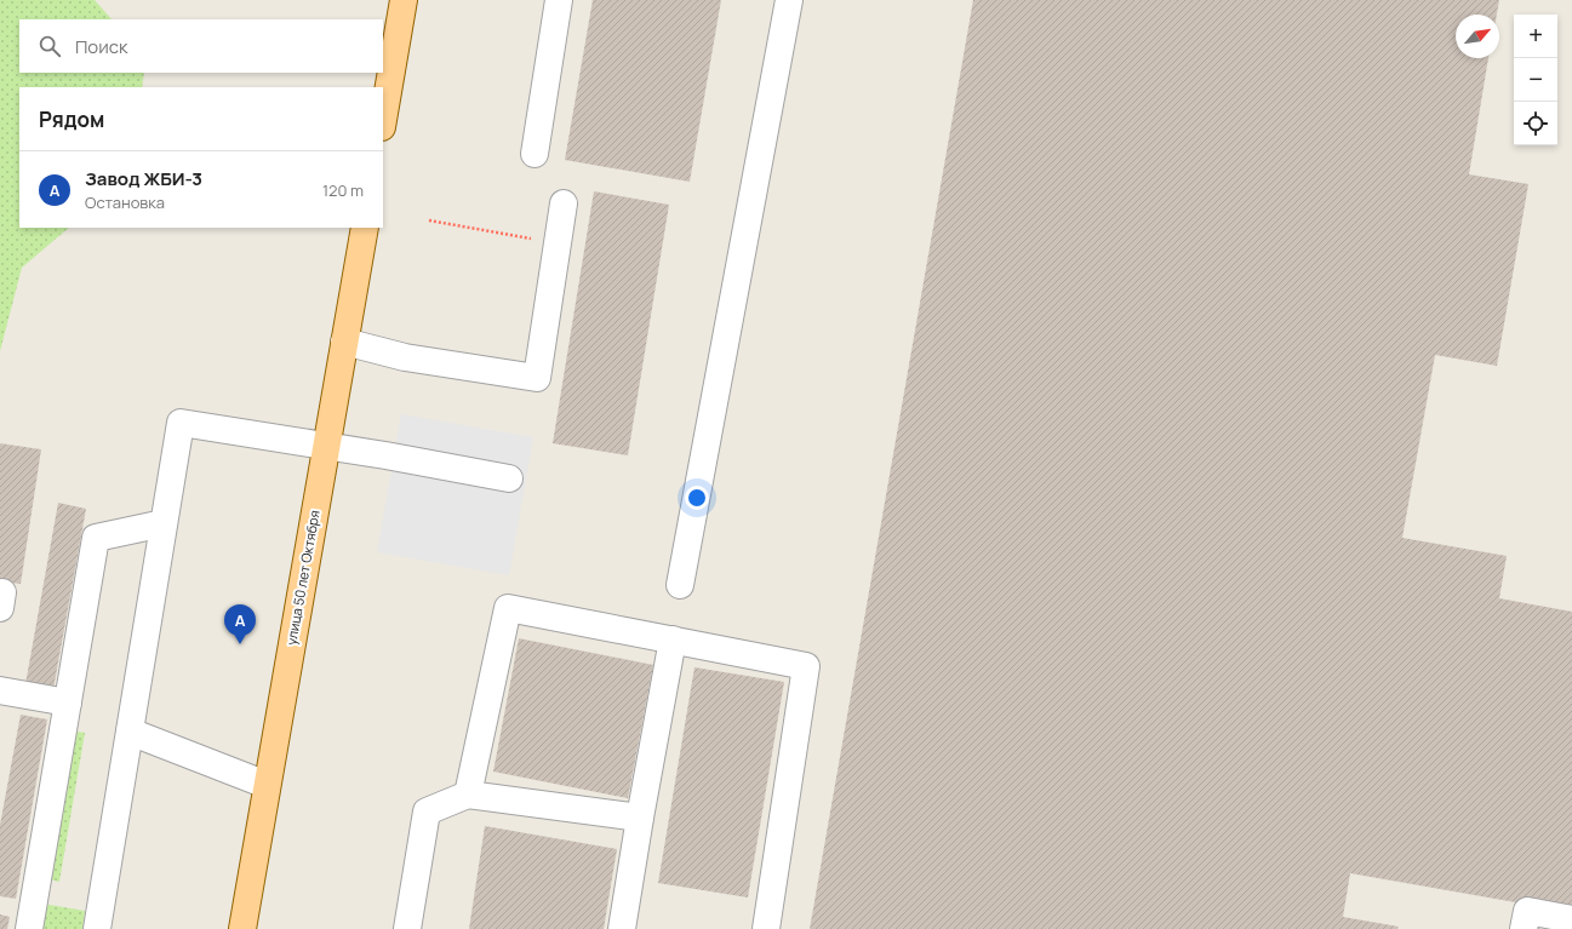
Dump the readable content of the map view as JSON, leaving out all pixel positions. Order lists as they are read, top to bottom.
{
  "streets": {
    "main road": ["улица 50 лет Октября"]
  },
  "north": "top right",
  "page": {
    "map_buttons": ["+", "−"],
    "search": "Поиск",
    "heading": "Рядом",
    "list": [
      {
        "mark": "A",
        "name": "Завод ЖБИ-3",
        "note": "Остановка",
        "value": "120 m"
      }
    ],
    "pins": "A"
  }
}
